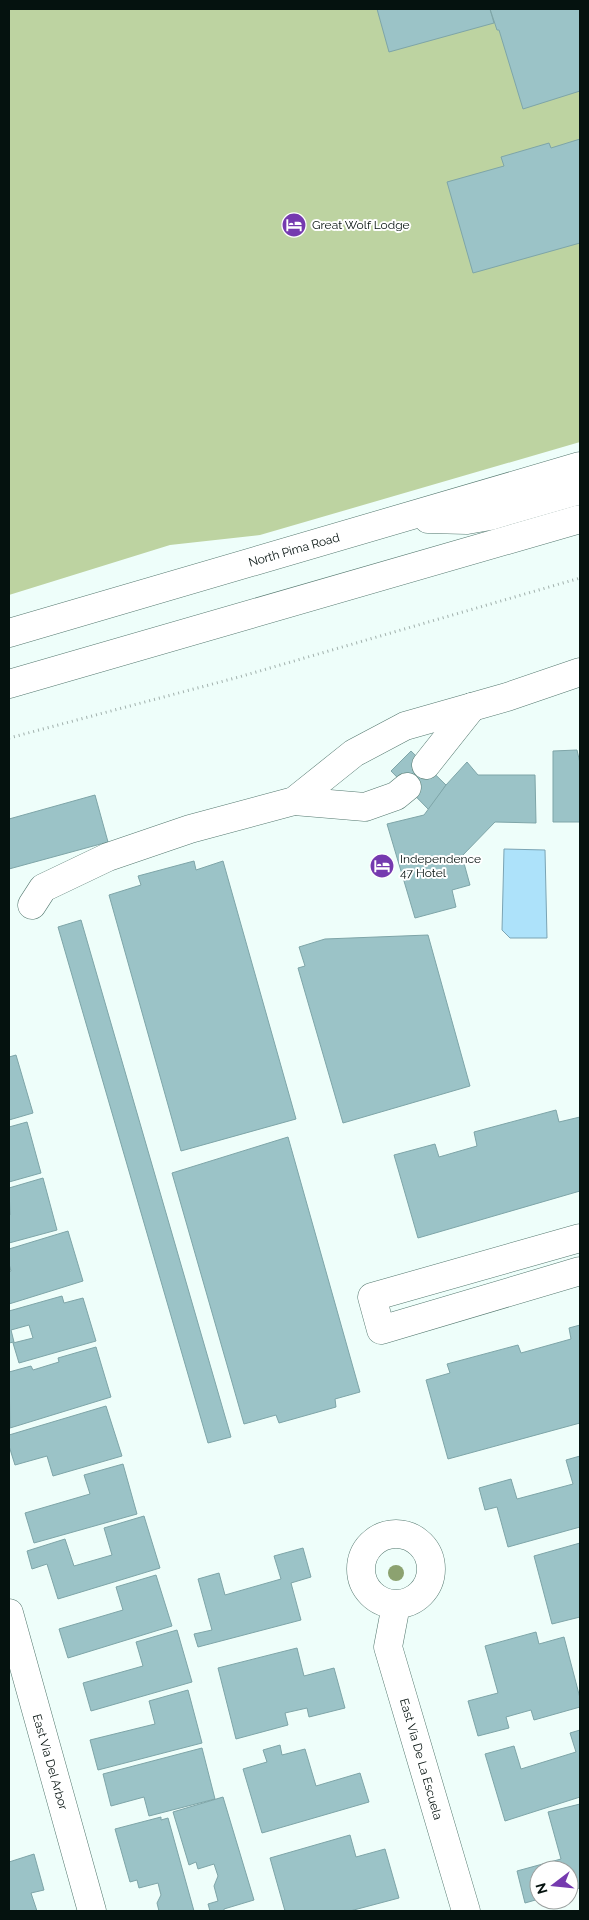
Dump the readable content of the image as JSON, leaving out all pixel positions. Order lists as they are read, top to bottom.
{
  "streets": {
    "main road": ["North Pima Road", "East Via De La Escuela", "East Via Del Arbor"]
  },
  "places": {
    "hotel": ["Great Wolf Lodge", "Independence 47 Hotel"]
  },
  "north": "left"
}
